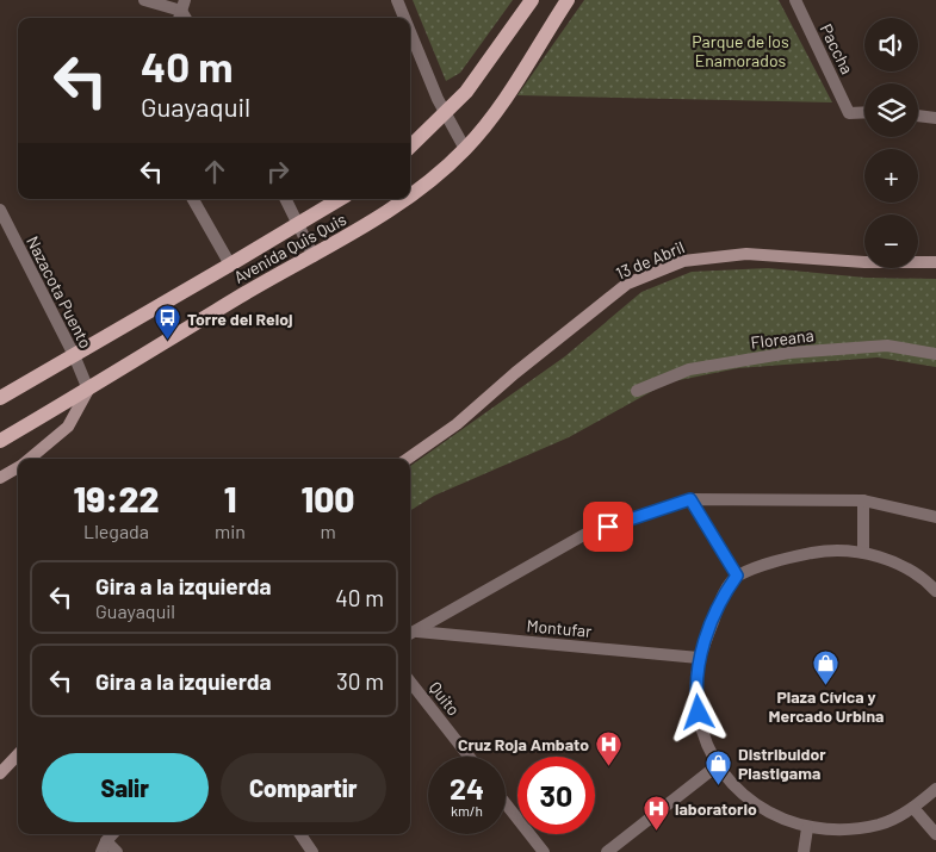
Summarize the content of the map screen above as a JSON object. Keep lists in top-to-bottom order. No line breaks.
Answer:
{"streets":{"main road":["Avenida Quis Quis"],"street":["Paccha","13 de Abril","Nazacota Puento","Floreana","Montufar","Quito"]},"crossings":[["Avenida Quis Quis","Nazacota Puento"]],"parks":["Parque de los Enamorados"],"places":{"bus stop":["Torre del Reloj"],"shop":["Plaza Cívica y Mercado Urbina","Distribuidor Plastigama"],"hospital":["Cruz Roja Ambato","laboratorio"]},"page":{"map_buttons":["+","−"],"turn":["40 m","Guayaquil"],"eta":["19:22","Llegada","1","min","100","m"],"list":[{"name":"Gira a la izquierda","note":"Guayaquil","value":"40 m"},{"name":"Gira a la izquierda","value":"30 m"}],"buttons":["Salir","Compartir"],"speed":"24 km/h","limit":"30"}}
